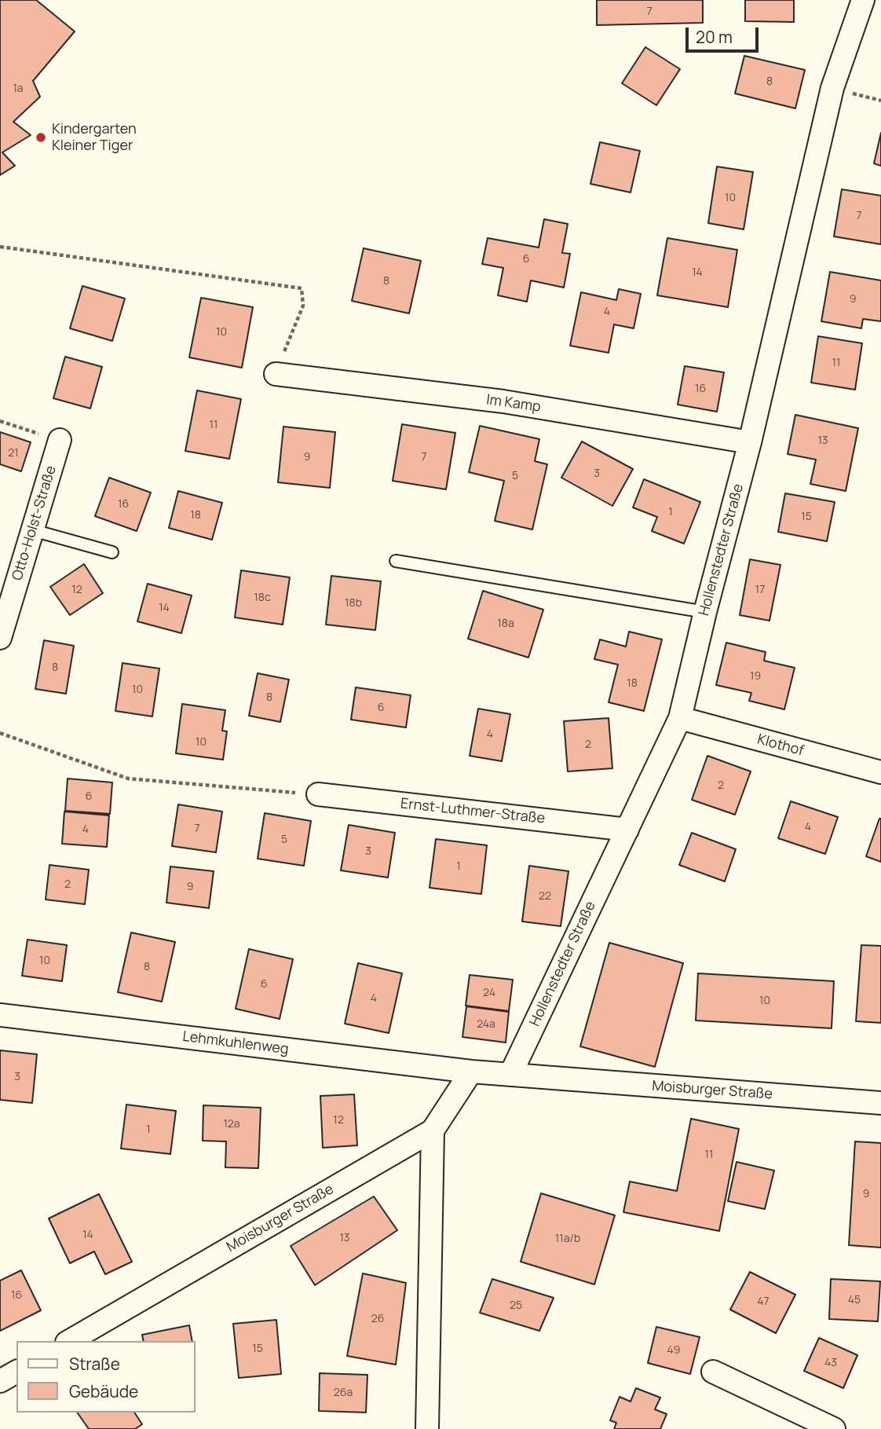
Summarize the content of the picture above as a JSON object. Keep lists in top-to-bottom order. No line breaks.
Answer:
{"streets":{"street":["Im Kamp","Otto-Holst-Straße","Hollenstedter Straße","Klothof","Ernst-Luthmer-Straße","Lehmkuhlenweg","Moisburger Straße"]},"crossings":[["Im Kamp","Hollenstedter Straße"],["Hollenstedter Straße","Klothof"],["Hollenstedter Straße","Ernst-Luthmer-Straße"],["Hollenstedter Straße","Lehmkuhlenweg"],["Hollenstedter Straße","Moisburger Straße"],["Lehmkuhlenweg","Moisburger Straße"]],"places":["Kindergarten Kleiner Tiger"],"house_numbers":["7","8","1a","10","7","6","14","8","9","4","10","11","16","11","13","21","9","7","3","5","16","1","18","15","12","17","18c","18b","14","18a","8","19","18","10","8","6","4","10","2","2","6","4","7","4","5","3","1","2","9","22","10","8","6","24","4","10","24a","3","12","12a","1","11","9","14","13","11a/b","16","45","47","25","26","15","49","43","26a"],"legend":["Straße","Gebäude"],"scale_bar":"20 m"}
